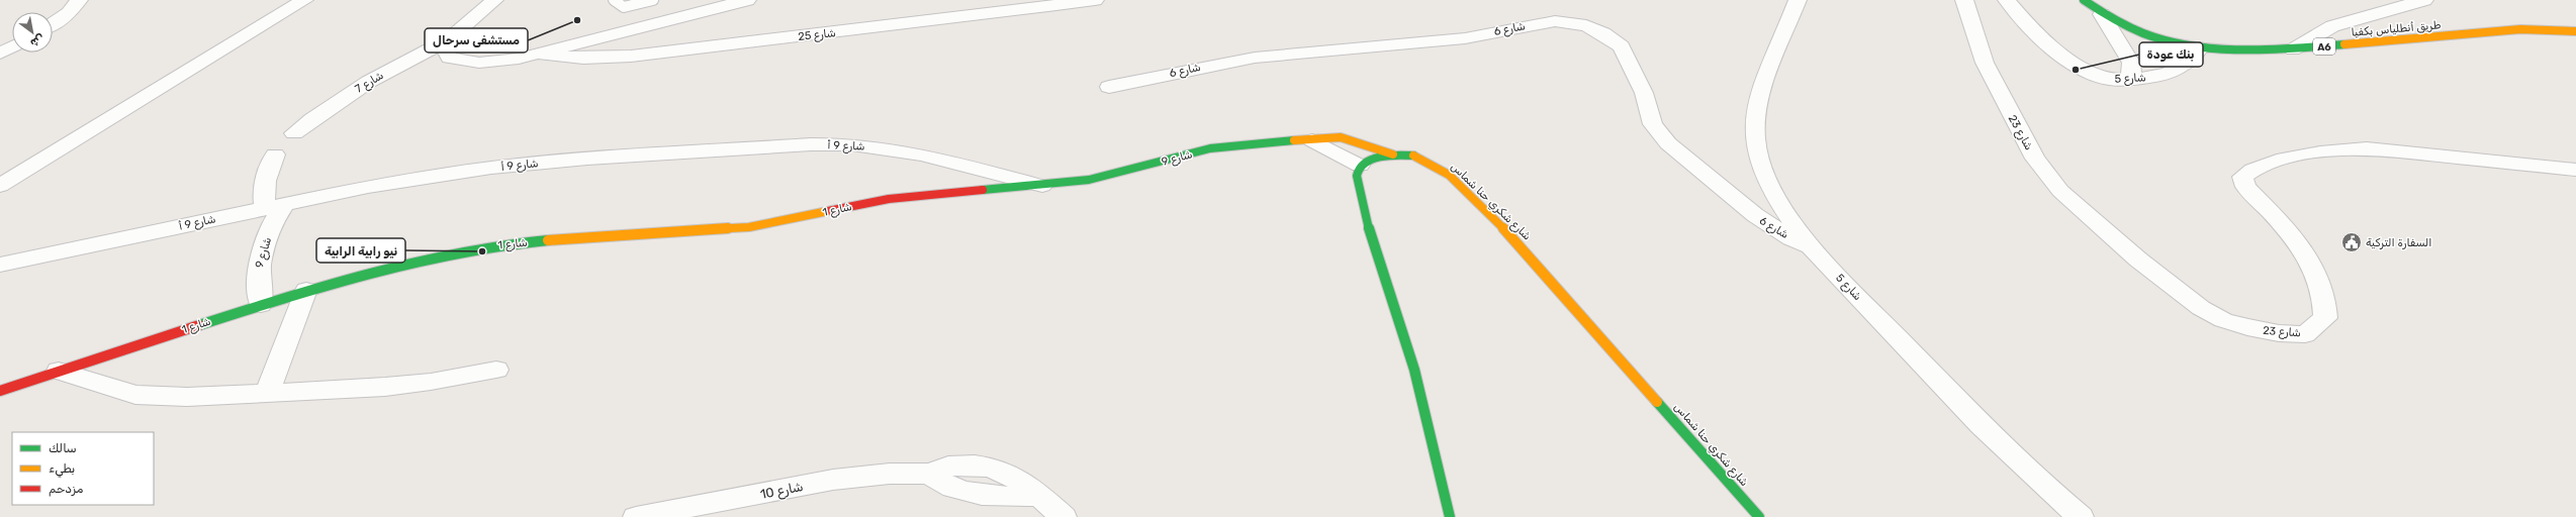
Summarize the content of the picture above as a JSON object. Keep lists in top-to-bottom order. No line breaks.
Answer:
{"streets":{"main road":["طريق أنطلياس بكفيا","A6","شارع 9","شارع شكري حنا شماس","شارع 1"],"street":["شارع 6","شارع 25","شارع 5","شارع 7","شارع 23","شارع 9 أ","شارع 10"]},"crossings":[["شارع 6","شارع 5"],["طريق أنطلياس بكفيا","شارع 5"],["شارع 9 أ","شارع 9"],["شارع 9 أ","شارع 1"],["شارع 9","شارع شكري حنا شماس"],["شارع 9","شارع 1"]],"places":{"other":["مستشفى سرحال","بنك عودة","نيو رابية الرابية"],"public building":["السفارة التركية"]},"legend":["سالك","بطيء","مزدحم"],"north":"bottom right"}
